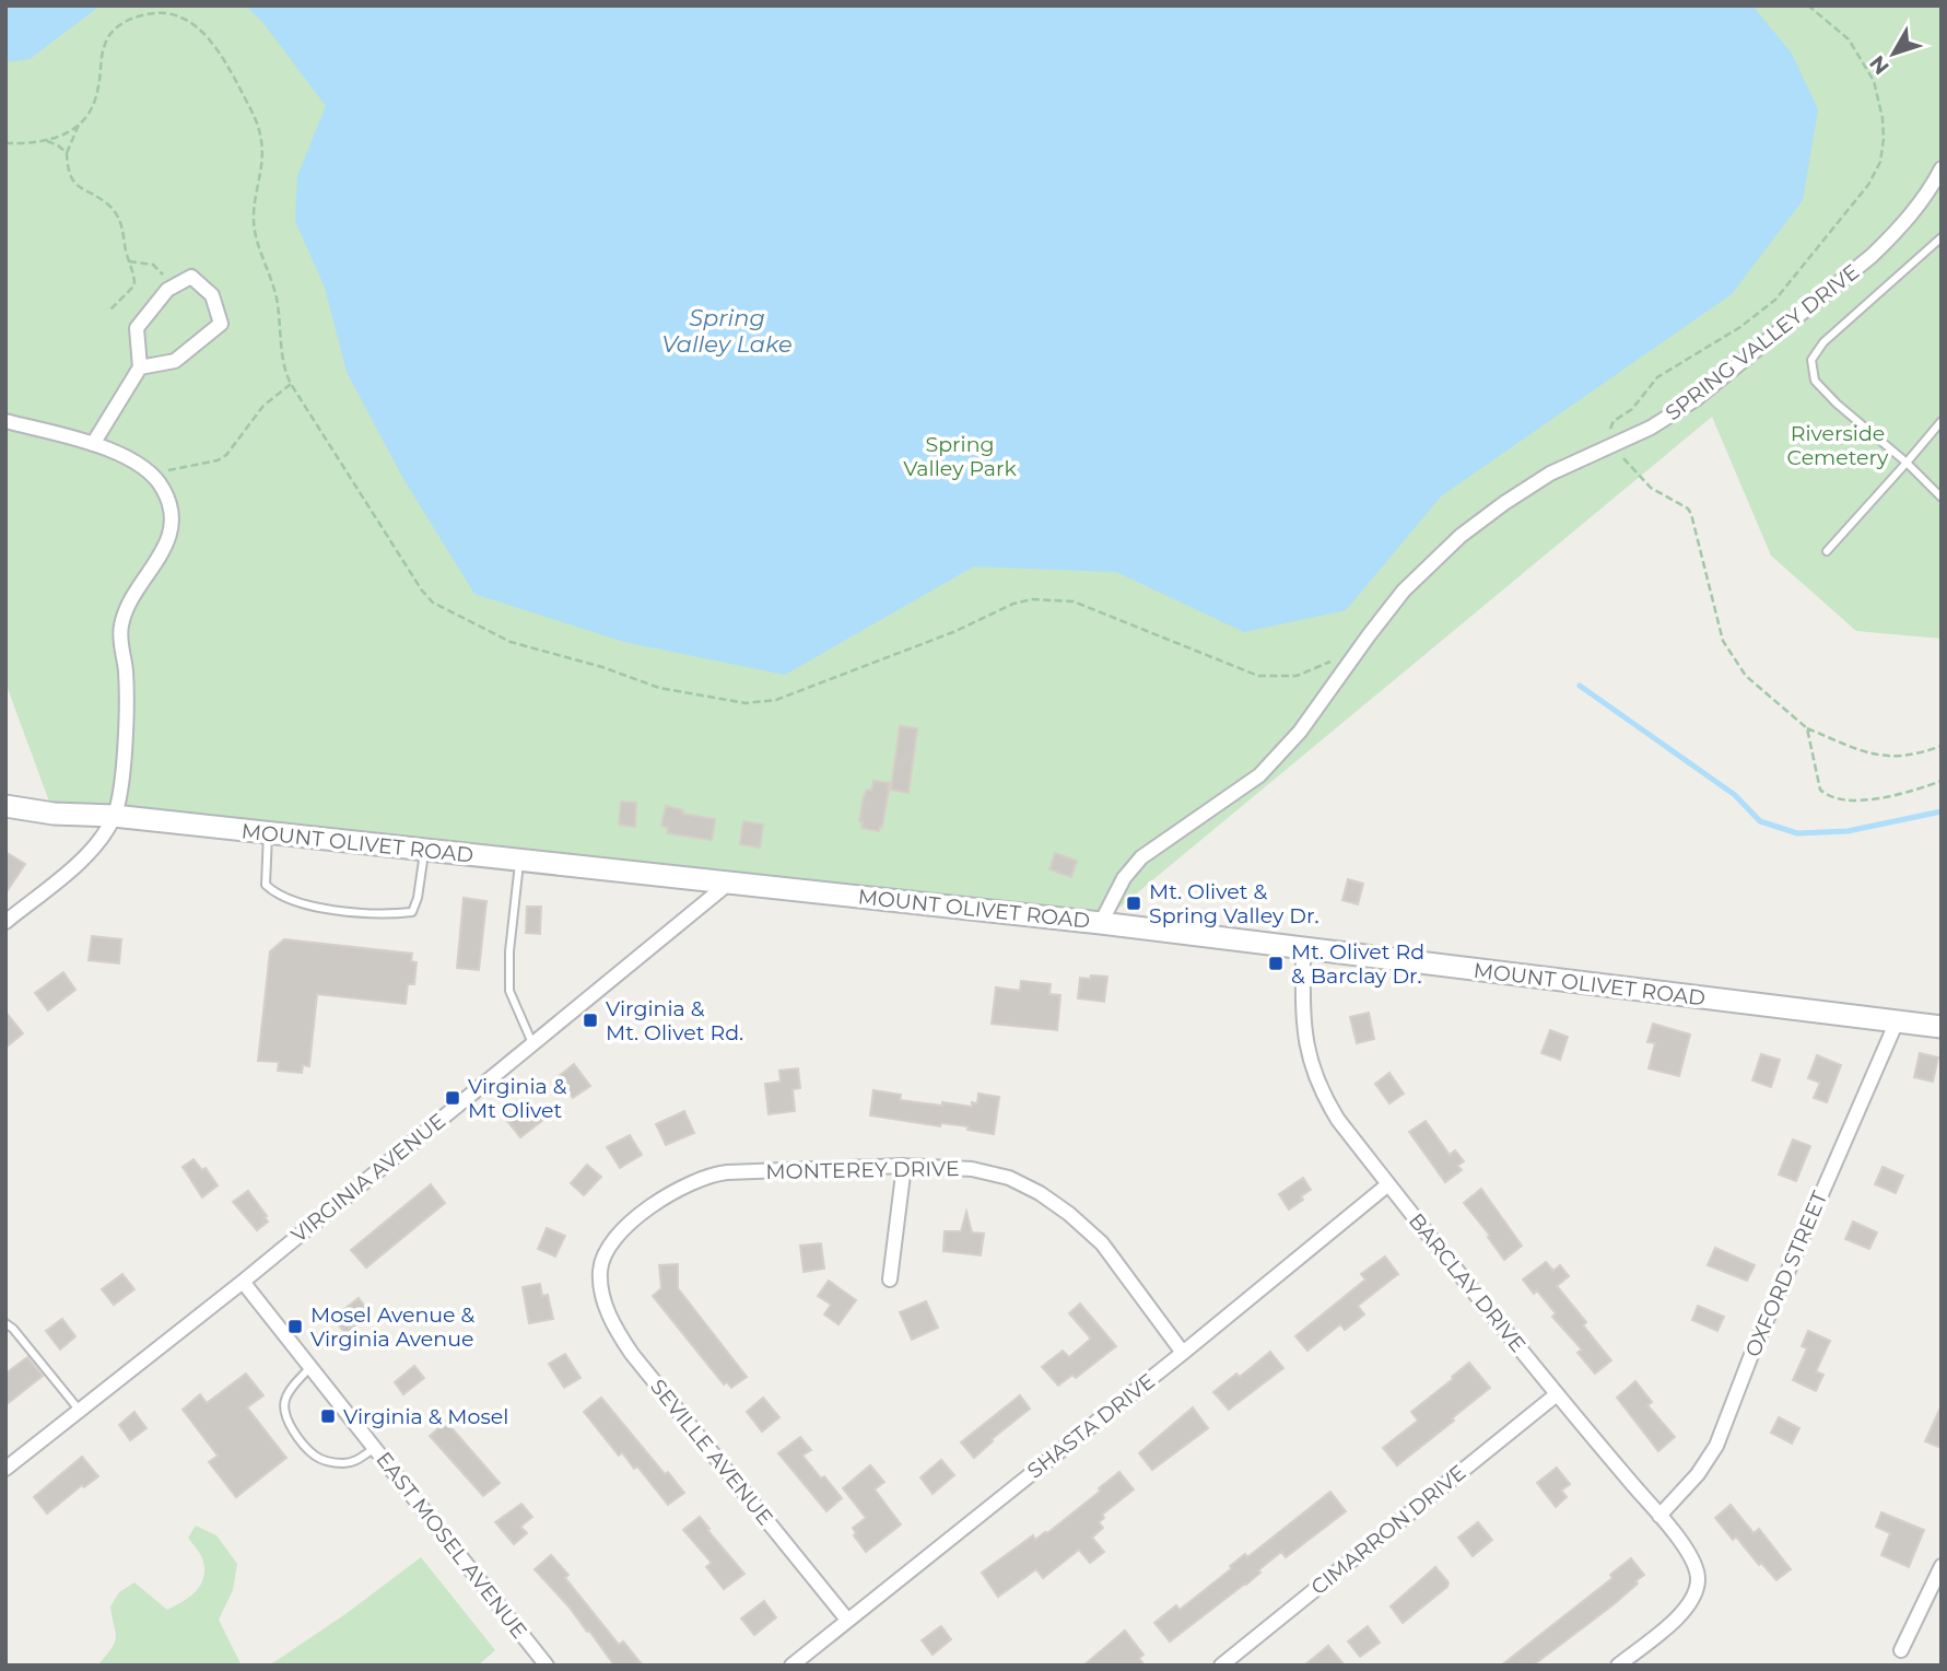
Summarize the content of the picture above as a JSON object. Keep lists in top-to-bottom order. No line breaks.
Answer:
{"streets":{"street":["SPRING VALLEY DRIVE","MOUNT OLIVET ROAD","MONTEREY DRIVE","VIRGINIA AVENUE","OXFORD STREET","BARCLAY DRIVE","SHASTA DRIVE","SEVILLE AVENUE","CIMARRON DRIVE","EAST MOSEL AVENUE"]},"crossings":[["SPRING VALLEY DRIVE","MOUNT OLIVET ROAD"],["MOUNT OLIVET ROAD","VIRGINIA AVENUE"],["MOUNT OLIVET ROAD","OXFORD STREET"],["MOUNT OLIVET ROAD","BARCLAY DRIVE"],["MONTEREY DRIVE","SHASTA DRIVE"],["MONTEREY DRIVE","SEVILLE AVENUE"],["VIRGINIA AVENUE","EAST MOSEL AVENUE"],["OXFORD STREET","BARCLAY DRIVE"],["BARCLAY DRIVE","SHASTA DRIVE"],["BARCLAY DRIVE","CIMARRON DRIVE"],["SHASTA DRIVE","SEVILLE AVENUE"]],"water":["Spring Valley Lake"],"parks":["Riverside Cemetery","Spring Valley Park"],"places":{"transit":["Mt. Olivet & Spring Valley Dr.","Mt. Olivet Rd & Barclay Dr.","Virginia & Mt. Olivet Rd.","Virginia & Mt Olivet","Mosel Avenue & Virginia Avenue","Virginia & Mosel"]},"north":"bottom left"}
